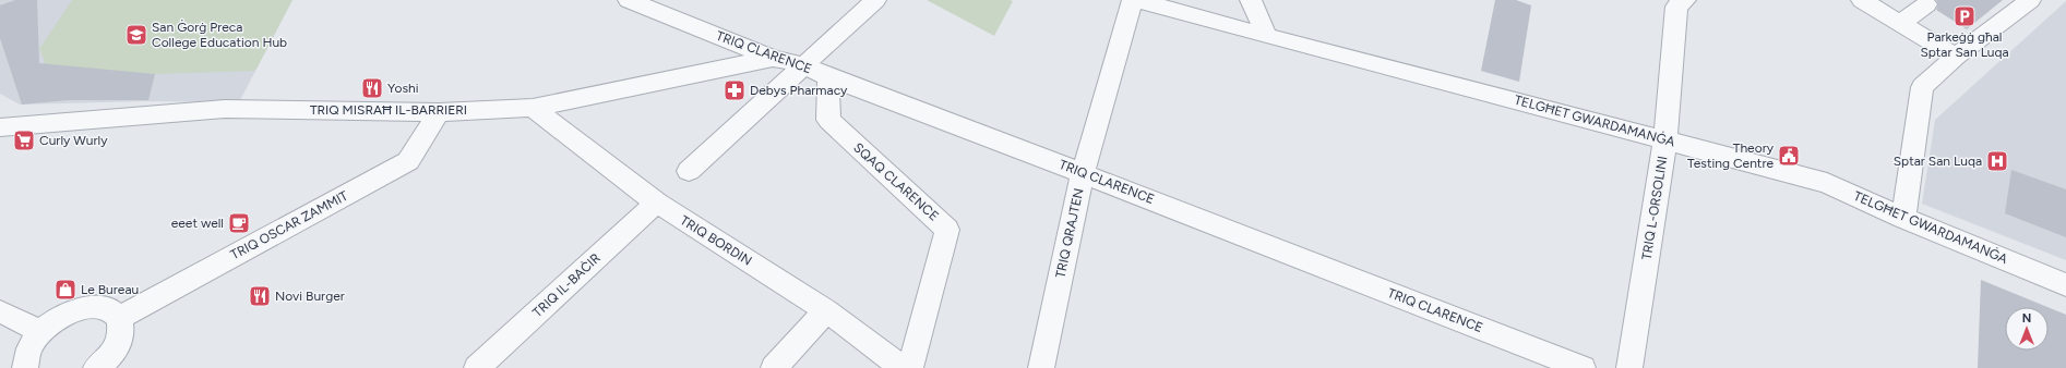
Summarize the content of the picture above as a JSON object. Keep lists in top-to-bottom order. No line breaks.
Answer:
{"streets":{"street":["TRIQ CLARENCE","TRIQ MISRAĦ IL-BARRIERI","TELGĦET GWARDAMANĠA","SQAQ CLARENCE","TRIQ L-ORSOLINI","TRIQ OSCAR ZAMMIT","TRIQ QRAJTEN","TRIQ BORDIN","TRIQ IL-BAĊIR"]},"crossings":[["TRIQ CLARENCE","TRIQ MISRAĦ IL-BARRIERI"],["TRIQ CLARENCE","SQAQ CLARENCE"],["TRIQ CLARENCE","TRIQ QRAJTEN"],["TRIQ MISRAĦ IL-BARRIERI","TRIQ OSCAR ZAMMIT"],["TRIQ MISRAĦ IL-BARRIERI","TRIQ BORDIN"],["TELGĦET GWARDAMANĠA","TRIQ L-ORSOLINI"],["TRIQ BORDIN","TRIQ IL-BAĊIR"]],"places":{"parking":["Parkeġġ għal Sptar San Luqa"],"school or university":["San Ġorġ Preca College Education Hub"],"restaurant":["Yoshi","Novi Burger"],"pharmacy":["Debys Pharmacy"],"supermarket":["Curly Wurly"],"public building":["Theory Testing Centre"],"hospital":["Sptar San Luqa"],"cafe":["eeet well"],"shop":["Le Bureau"]},"north":"top"}
